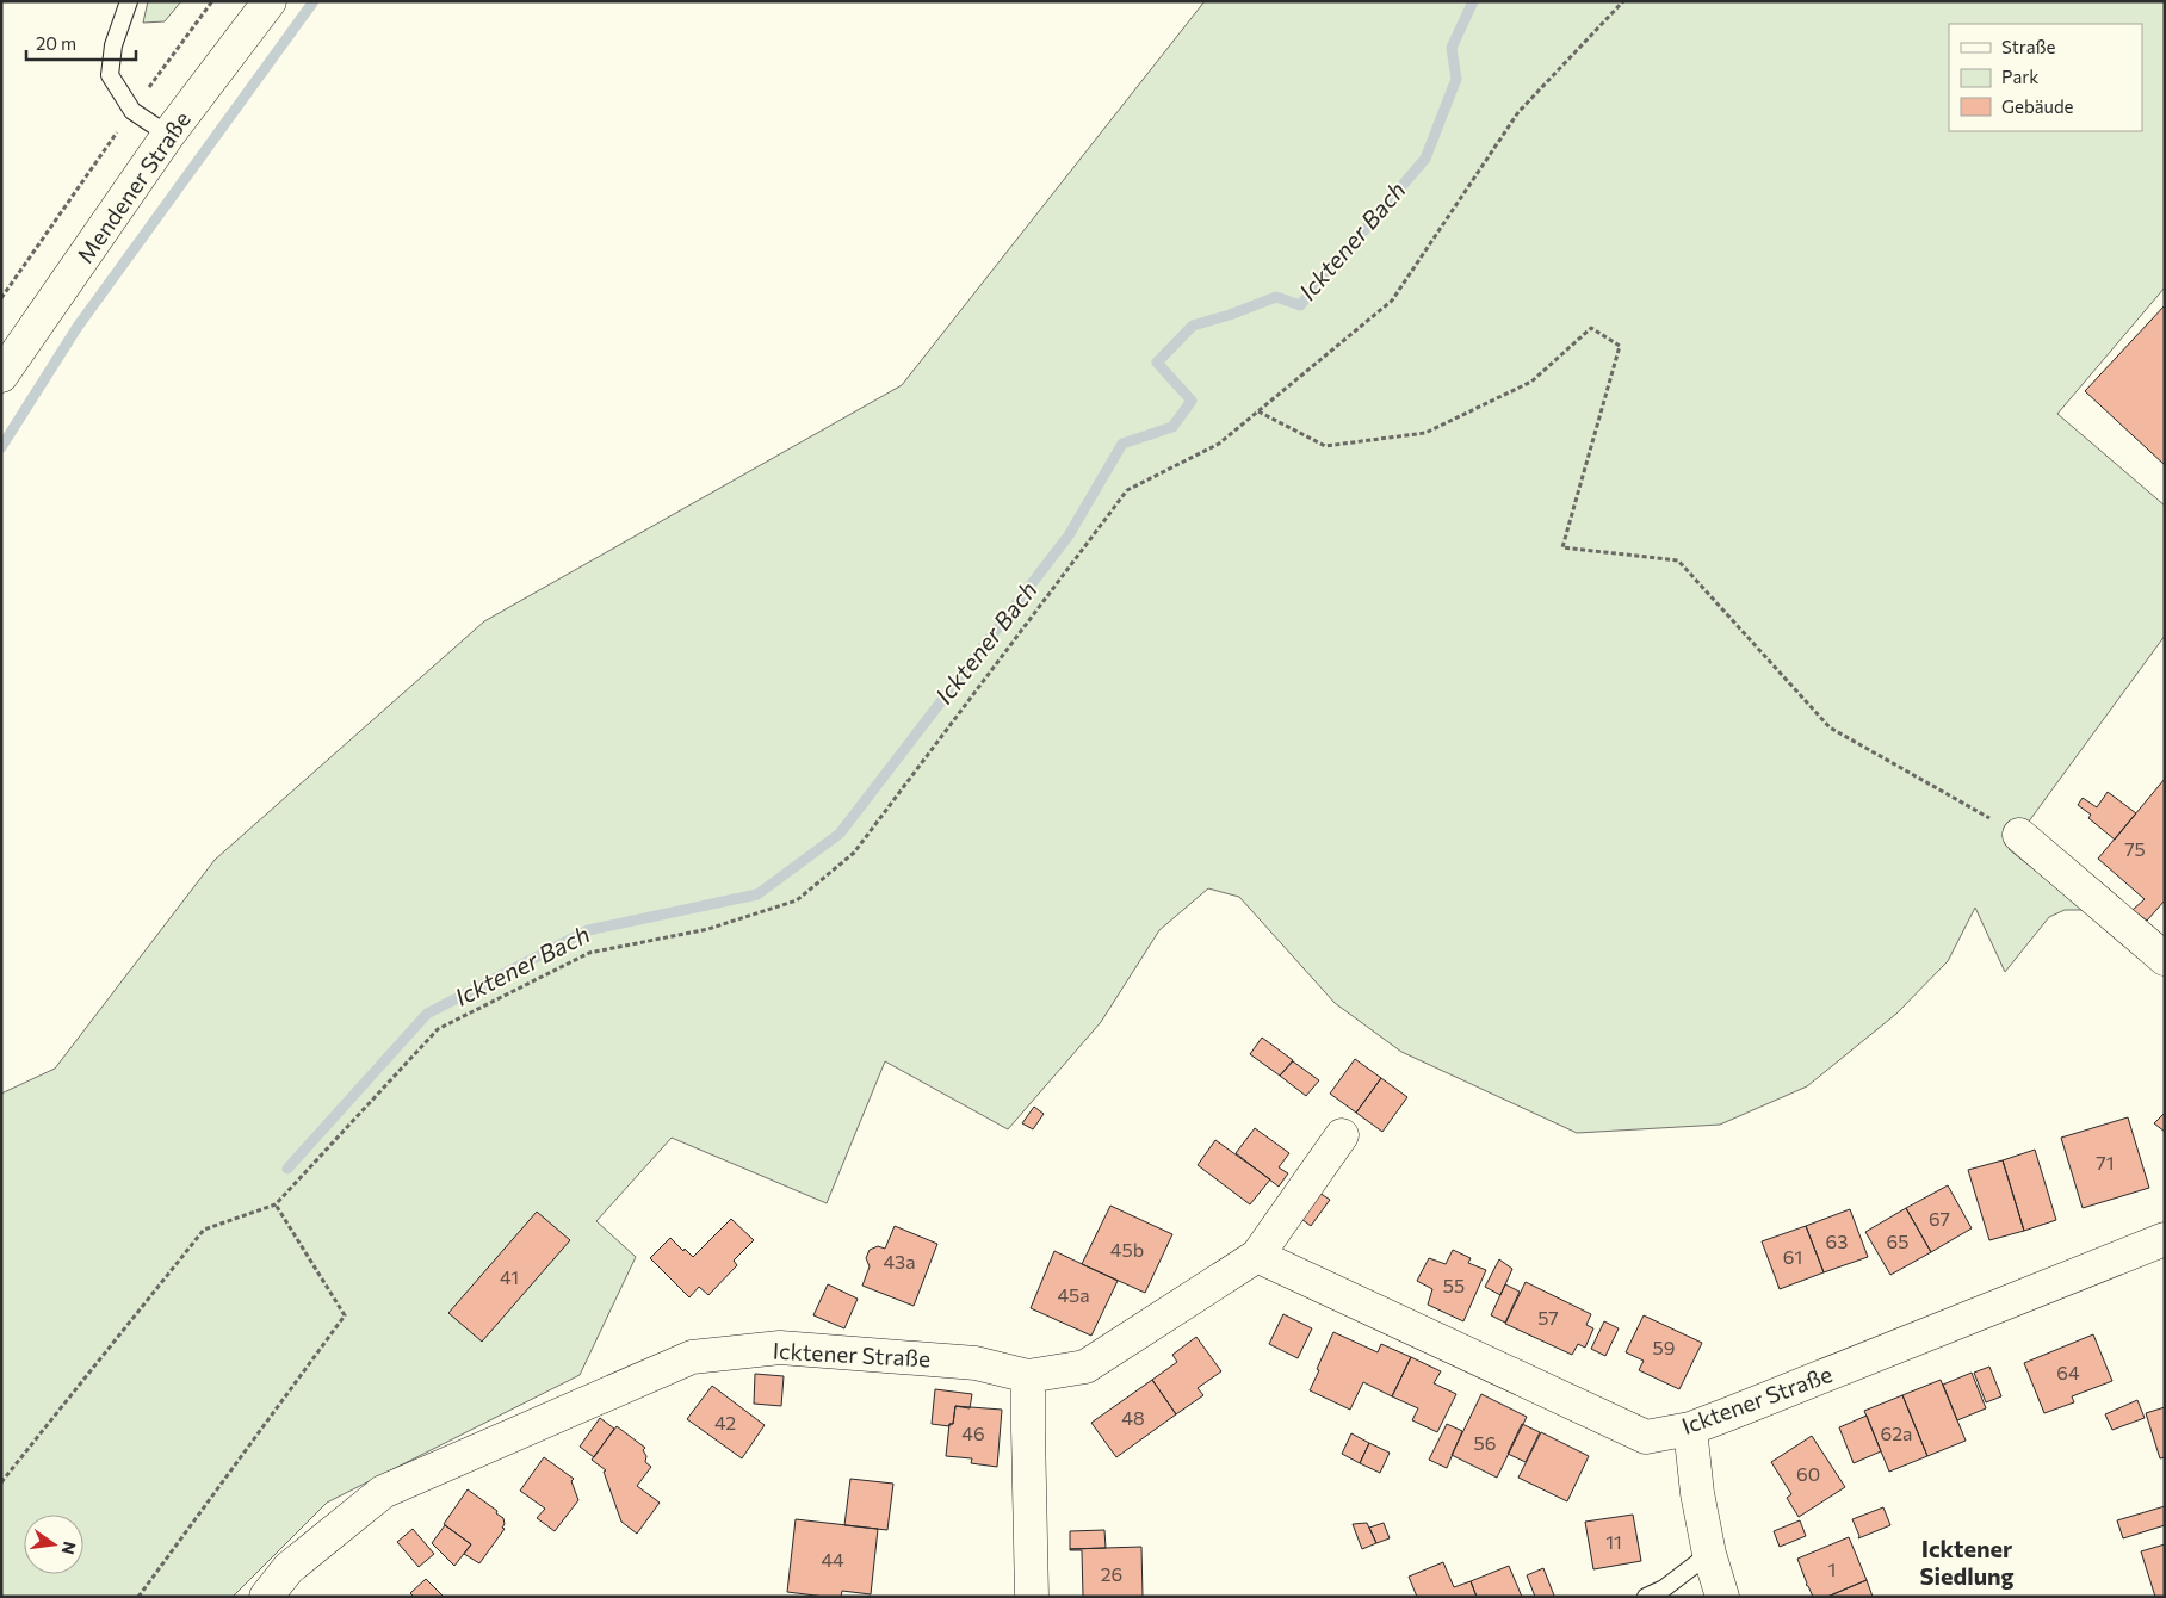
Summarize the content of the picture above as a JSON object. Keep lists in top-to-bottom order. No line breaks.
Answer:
{"streets":{"street":["Mendener Straße","Icktener Straße"]},"districts":["Icktener Siedlung"],"water":["Icktener Bach"],"house_numbers":["75","71","67","63","65","45b","61","43a","41","55","45a","57","59","64","48","42","46","62a","56","60","11","44","1","26"],"legend":["Straße","Park","Gebäude"],"scale_bar":"20 m","north":"right"}
